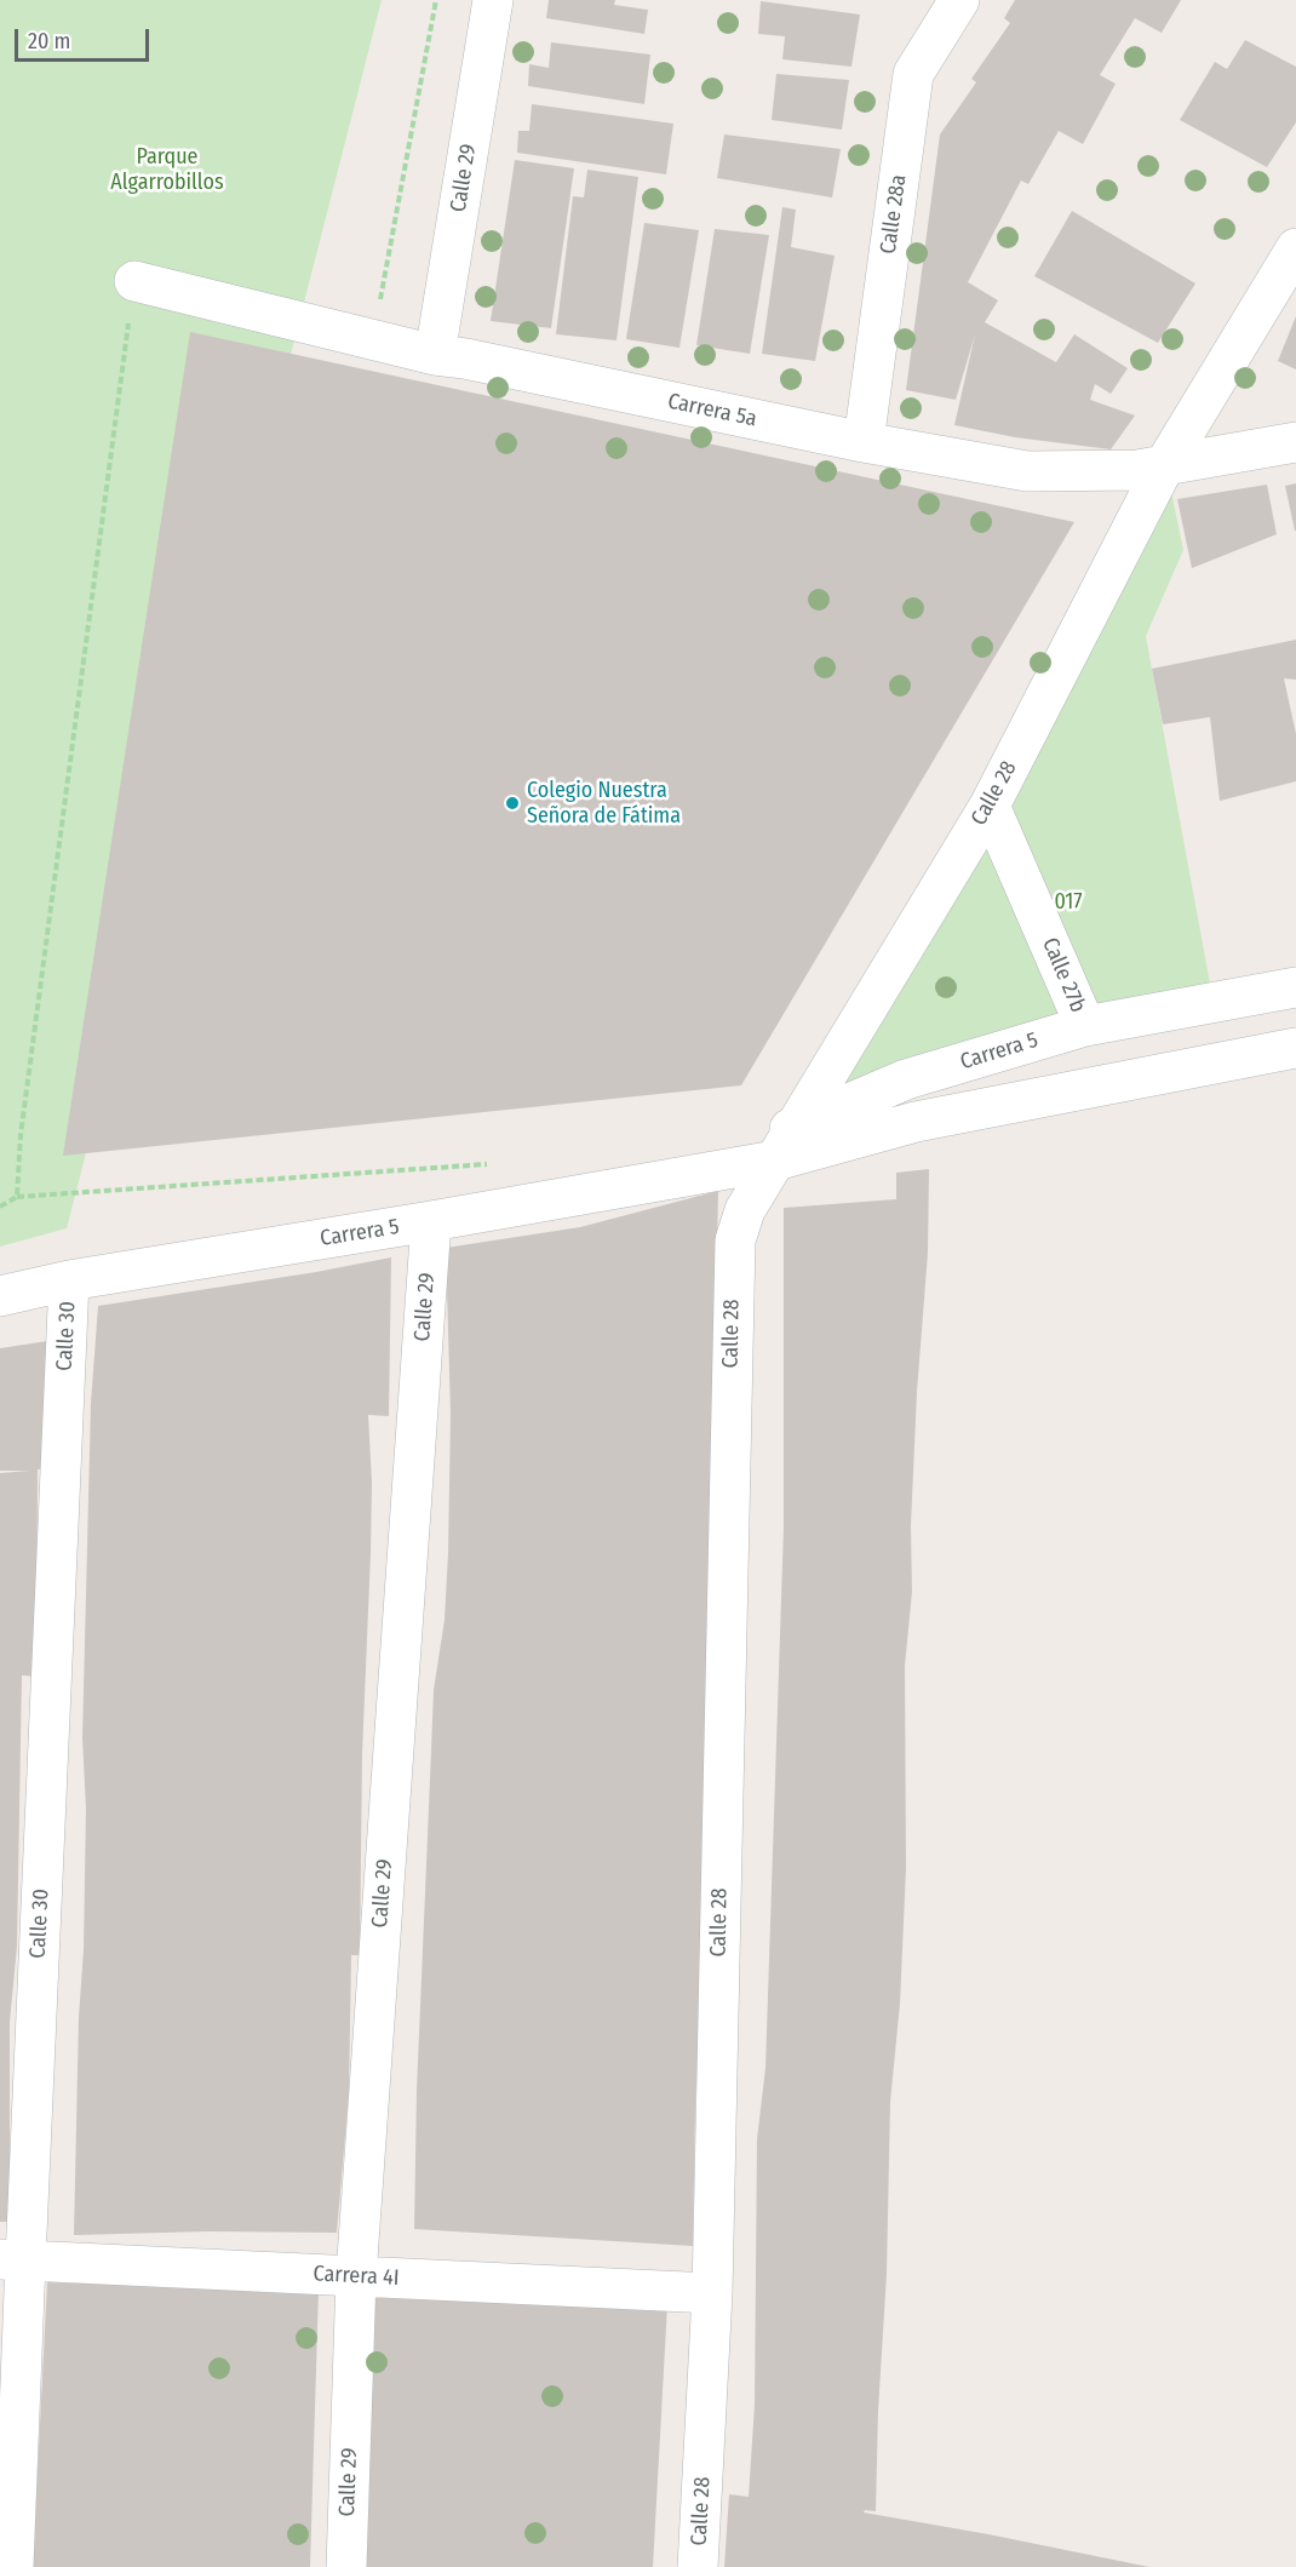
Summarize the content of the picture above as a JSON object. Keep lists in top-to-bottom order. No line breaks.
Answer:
{"streets":{"street":["Calle 29","Calle 28a","Carrera 5a","Calle 28","Calle 27b","Carrera 5","Calle 30","Carrera 4I"]},"crossings":[["Calle 29","Carrera 5a"],["Calle 29","Carrera 5"],["Calle 29","Carrera 4I"],["Calle 28a","Carrera 5a"],["Carrera 5a","Calle 28"],["Calle 28","Calle 27b"],["Calle 28","Carrera 5"],["Calle 28","Carrera 4I"],["Calle 27b","Carrera 5"],["Carrera 5","Calle 30"],["Calle 30","Carrera 4I"]],"parks":["Parque Algarrobillos","017"],"places":["Colegio Nuestra Señora de Fátima"],"scale_bar":"20 m"}
